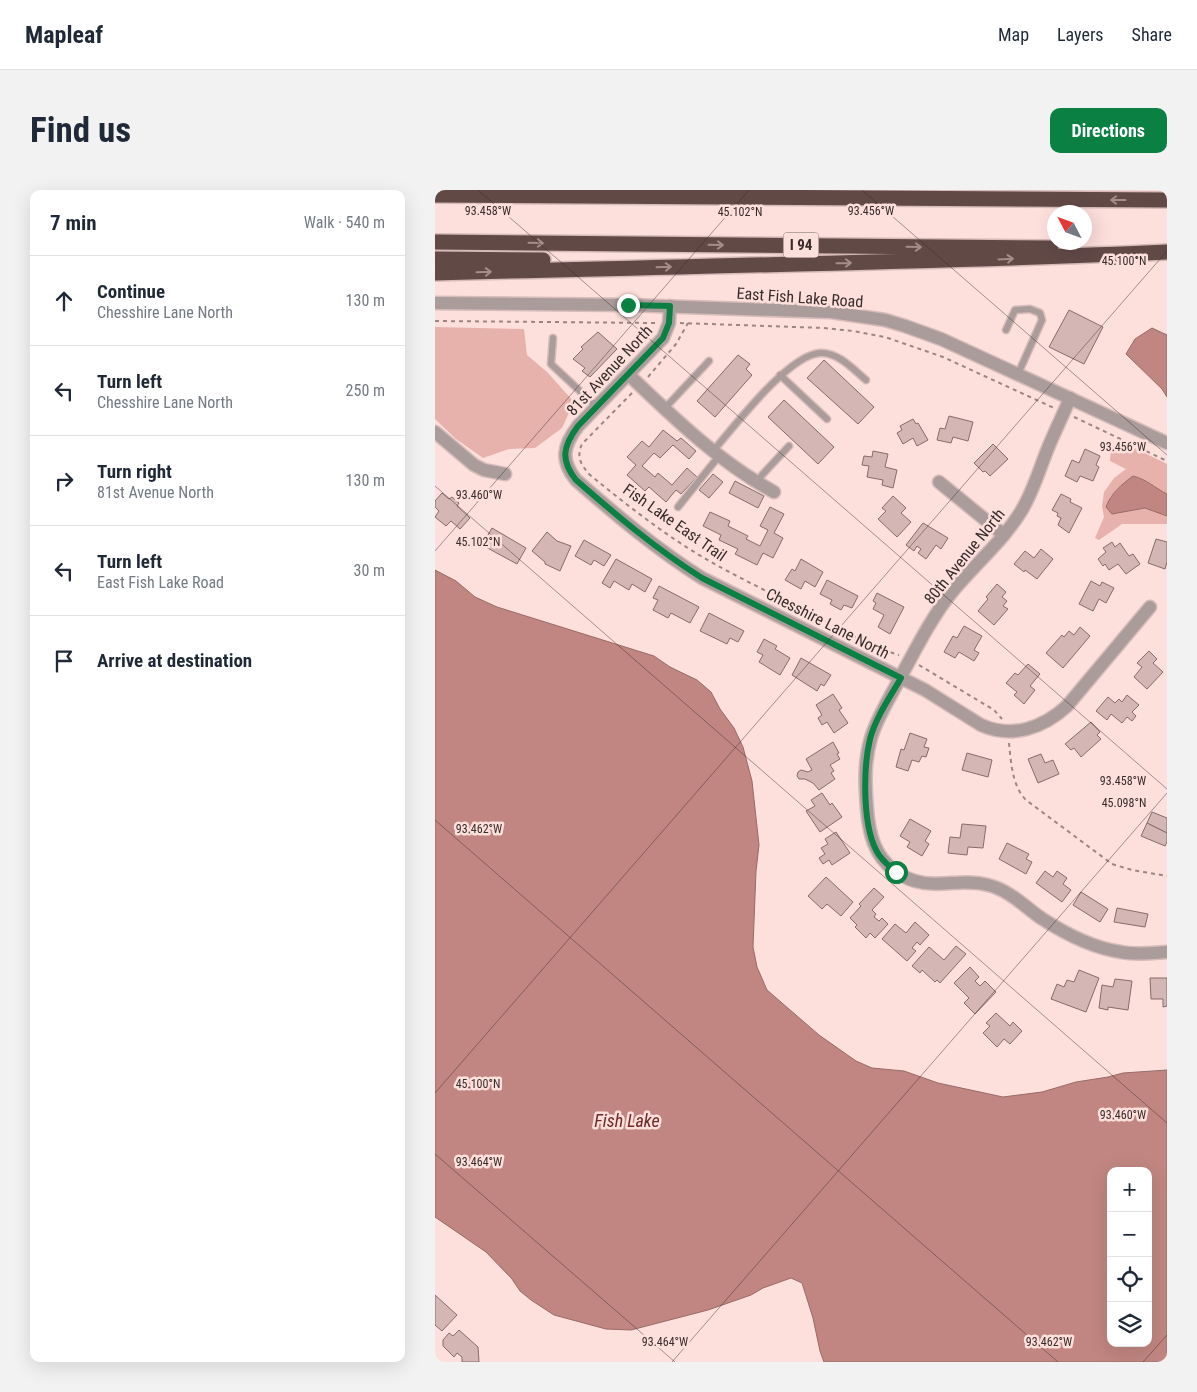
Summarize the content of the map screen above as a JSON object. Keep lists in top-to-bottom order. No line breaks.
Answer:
{"streets":{"highway":["I 94"],"street":["East Fish Lake Road","81st Avenue North","80th Avenue North","Chesshire Lane North"],"path":["Fish Lake East Trail"]},"crossings":[["East Fish Lake Road","81st Avenue North"],["East Fish Lake Road","80th Avenue North"],["81st Avenue North","Chesshire Lane North"],["80th Avenue North","Chesshire Lane North"]],"water":["Fish Lake"],"north":"top left","page":{"header":"Mapleaf","nav":["Map","Layers","Share"],"buttons":"Directions","title":"Find us","heading":["7 min","Walk · 540 m"],"list":[["Continue","Chesshire Lane North","130 m"],["Turn left","Chesshire Lane North","250 m"],["Turn right","81st Avenue North","130 m"],["Turn left","East Fish Lake Road","30 m"],"Arrive at destination"],"map_buttons":["+","−"]},"coordinates":["93.458°W","93.456°W","45.102°N","45.100°N","93.460°W","45.098°N","93.462°W","93.464°W"]}
